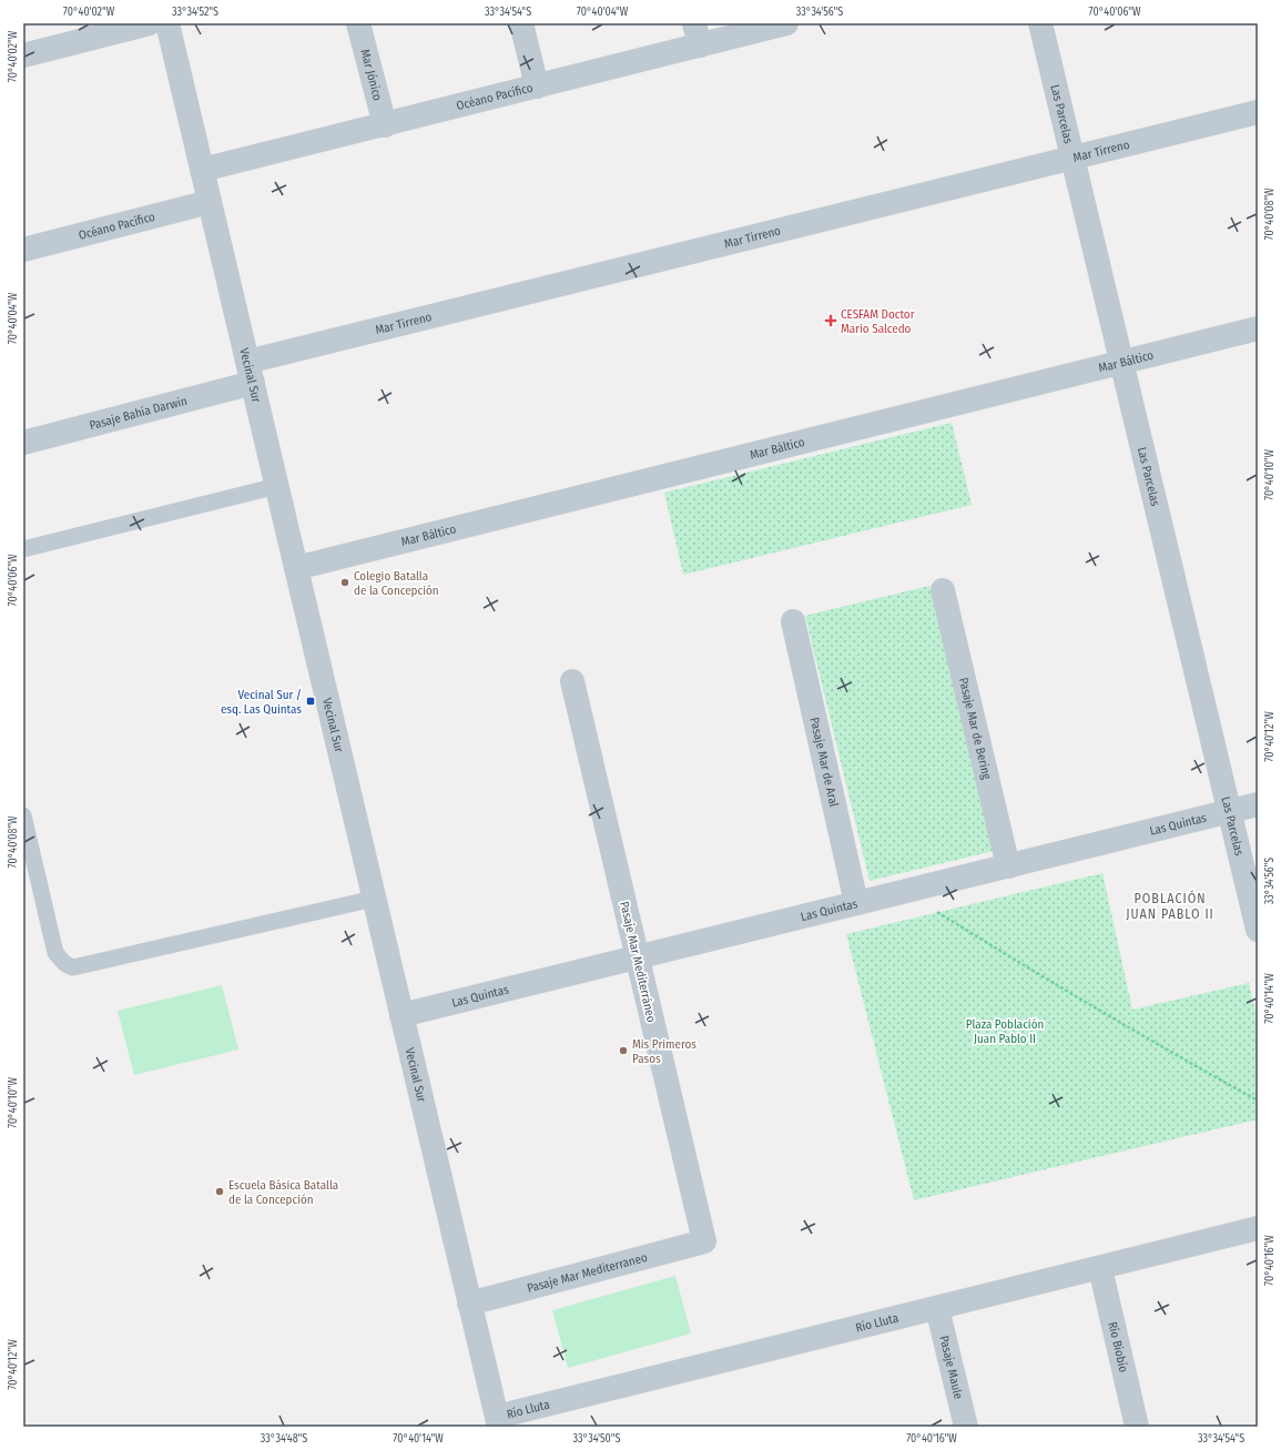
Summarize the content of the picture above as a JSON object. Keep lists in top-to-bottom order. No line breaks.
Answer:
{"streets":{"street":["Mar Jónico","Océano Pacífico","Las Parcelas","Mar Tirreno","Mar Báltico","Vecinal Sur","Pasaje Bahía Darwin","Pasaje Mar de Bering","Pasaje Mar de Aral","Las Quintas","Pasaje Mar Mediterráneo","Pasaje Mar Mediterraneo","Río Lluta","Río Biobío","Pasaje Maule"]},"crossings":[["Mar Jónico","Océano Pacífico"],["Océano Pacífico","Vecinal Sur"],["Las Parcelas","Mar Tirreno"],["Las Parcelas","Mar Báltico"],["Las Parcelas","Las Quintas"],["Mar Tirreno","Vecinal Sur"],["Mar Tirreno","Pasaje Bahía Darwin"],["Mar Báltico","Vecinal Sur"],["Vecinal Sur","Pasaje Bahía Darwin"],["Vecinal Sur","Las Quintas"],["Vecinal Sur","Pasaje Mar Mediterraneo"],["Vecinal Sur","Río Lluta"],["Pasaje Mar de Bering","Las Quintas"],["Pasaje Mar de Aral","Las Quintas"],["Las Quintas","Pasaje Mar Mediterráneo"],["Pasaje Mar Mediterráneo","Pasaje Mar Mediterraneo"],["Río Lluta","Río Biobío"],["Río Lluta","Pasaje Maule"]],"districts":["POBLACIÓN JUAN PABLO II"],"parks":["Plaza Población Juan Pablo II"],"places":{"health":["CESFAM Doctor Mario Salcedo"],"other":["Colegio Batalla de la Concepción","Mis Primeros Pasos","Escuela Básica Batalla de la Concepción"],"transit":["Vecinal Sur / esq. Las Quintas"]},"coordinates":["70°40'02\"W","33°34'52\"S","33°34'54\"S","70°40'04\"W","33°34'56\"S","70°40'06\"W","70°40'08\"W","70°40'10\"W","70°40'12\"W","70°40'14\"W","70°40'16\"W","33°34'48\"S","33°34'50\"S"]}
